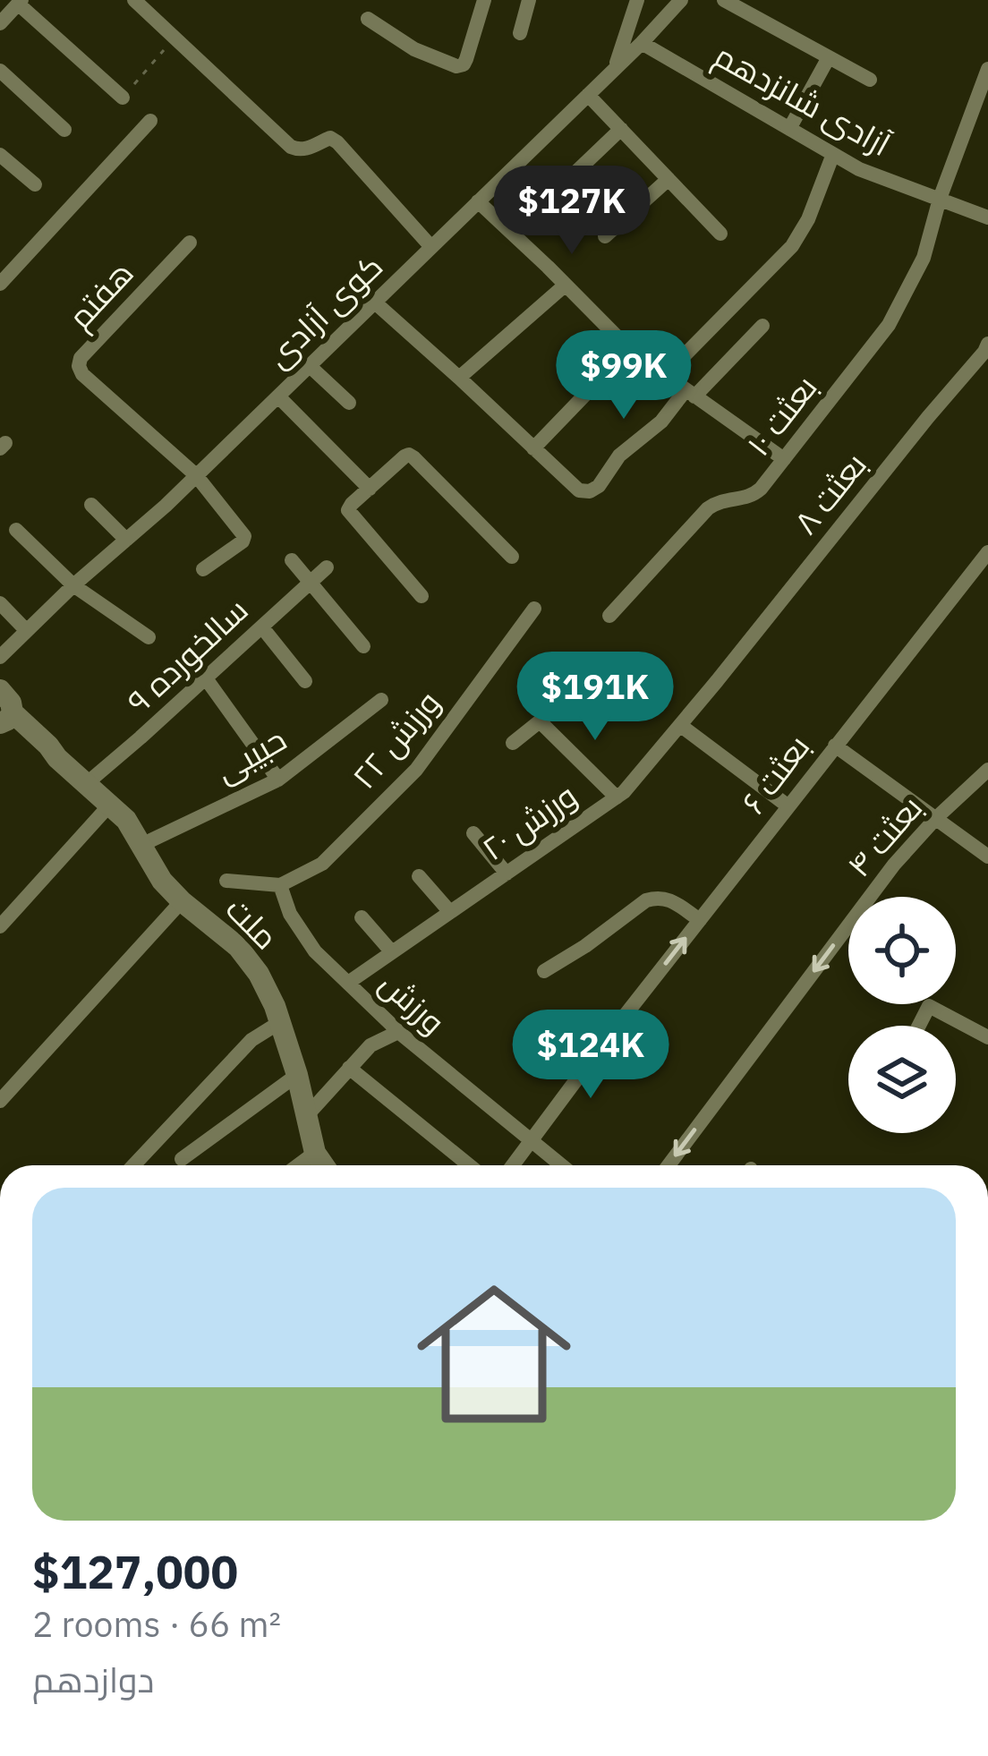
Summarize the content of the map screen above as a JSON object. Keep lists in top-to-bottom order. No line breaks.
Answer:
{"streets":{"main road":["ملت"],"street":["آزادی شانزدهم","هفتم","کوی آزادی","بعثت ۱۰","بعثت ٨","سالخورده ۹","ورزش ۲۲","حبیبی","بعثت ۶","ورزش ۲۰","بعثت ۴","ورزش"]},"crossings":[["آزادی شانزدهم","کوی آزادی"],["آزادی شانزدهم","بعثت ۱۰"],["هفتم","کوی آزادی"],["بعثت ٨","ورزش ۲۰"],["سالخورده ۹","ملت"],["ورزش ۲۲","ورزش"],["حبیبی","ملت"],["بعثت ۶","ورزش"],["ورزش ۲۰","ورزش"]],"one_way":["بعثت ۶","بعثت ۴"],"page":{"price":["$127K","$99K","$191K","$124K"],"list":[{"name":"$127,000","note":"2 rooms · 66 m² · دوازدهم"}]}}
